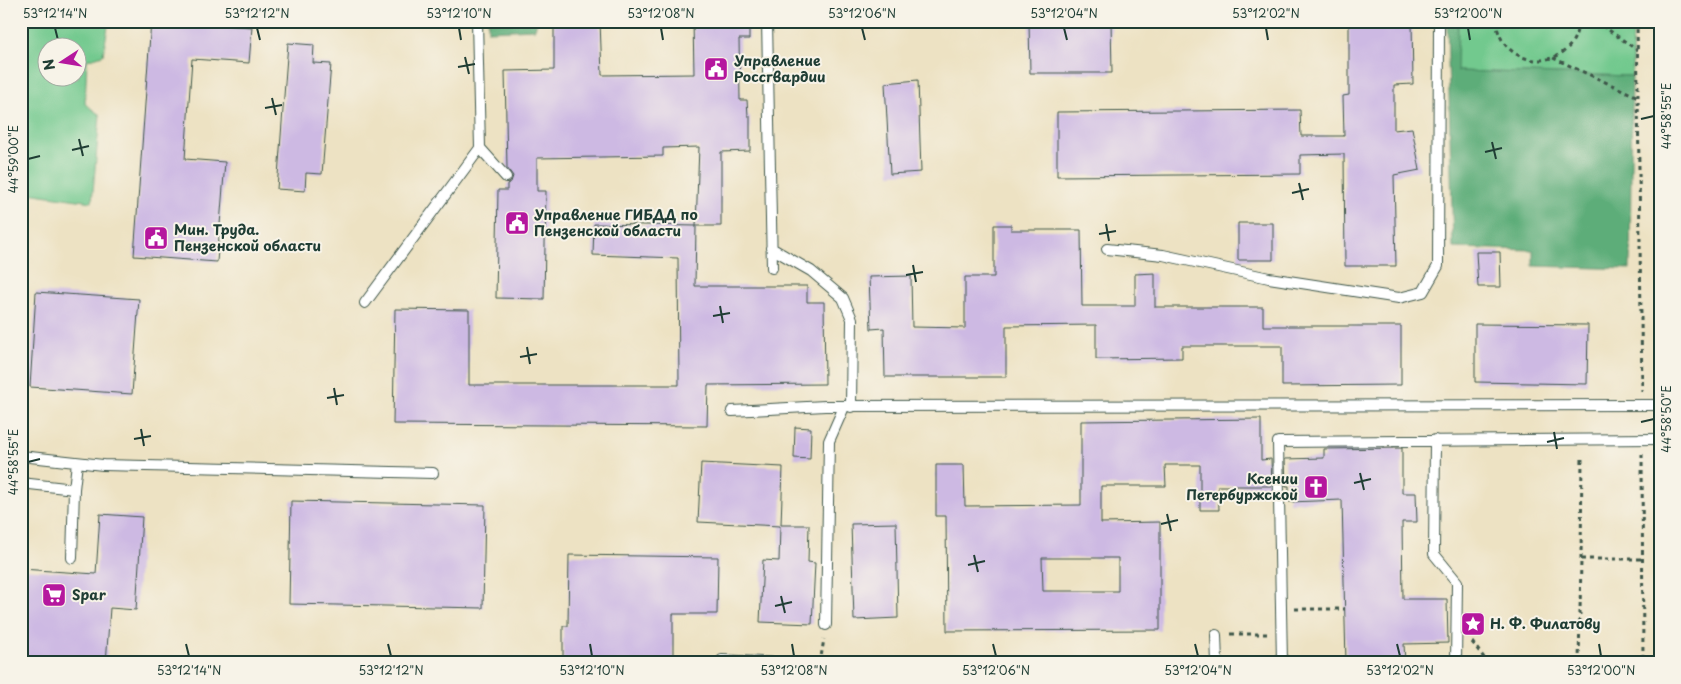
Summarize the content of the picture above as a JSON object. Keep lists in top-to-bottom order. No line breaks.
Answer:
{"places":{"public building":["Управление Россгвардии","Управление ГИБДД по Пензенской области","Мин. Труда. Пензенской области"],"church":["Ксении Петербуржской"],"supermarket":["Spar"],"place":["Н. Ф. Филатову"]},"north":"left","coordinates":["53°12'14\"N","53°12'12\"N","53°12'10\"N","53°12'08\"N","53°12'06\"N","53°12'04\"N","53°12'02\"N","53°12'00\"N","44°58'55\"E","44°59'00\"E","44°58'50\"E"]}
